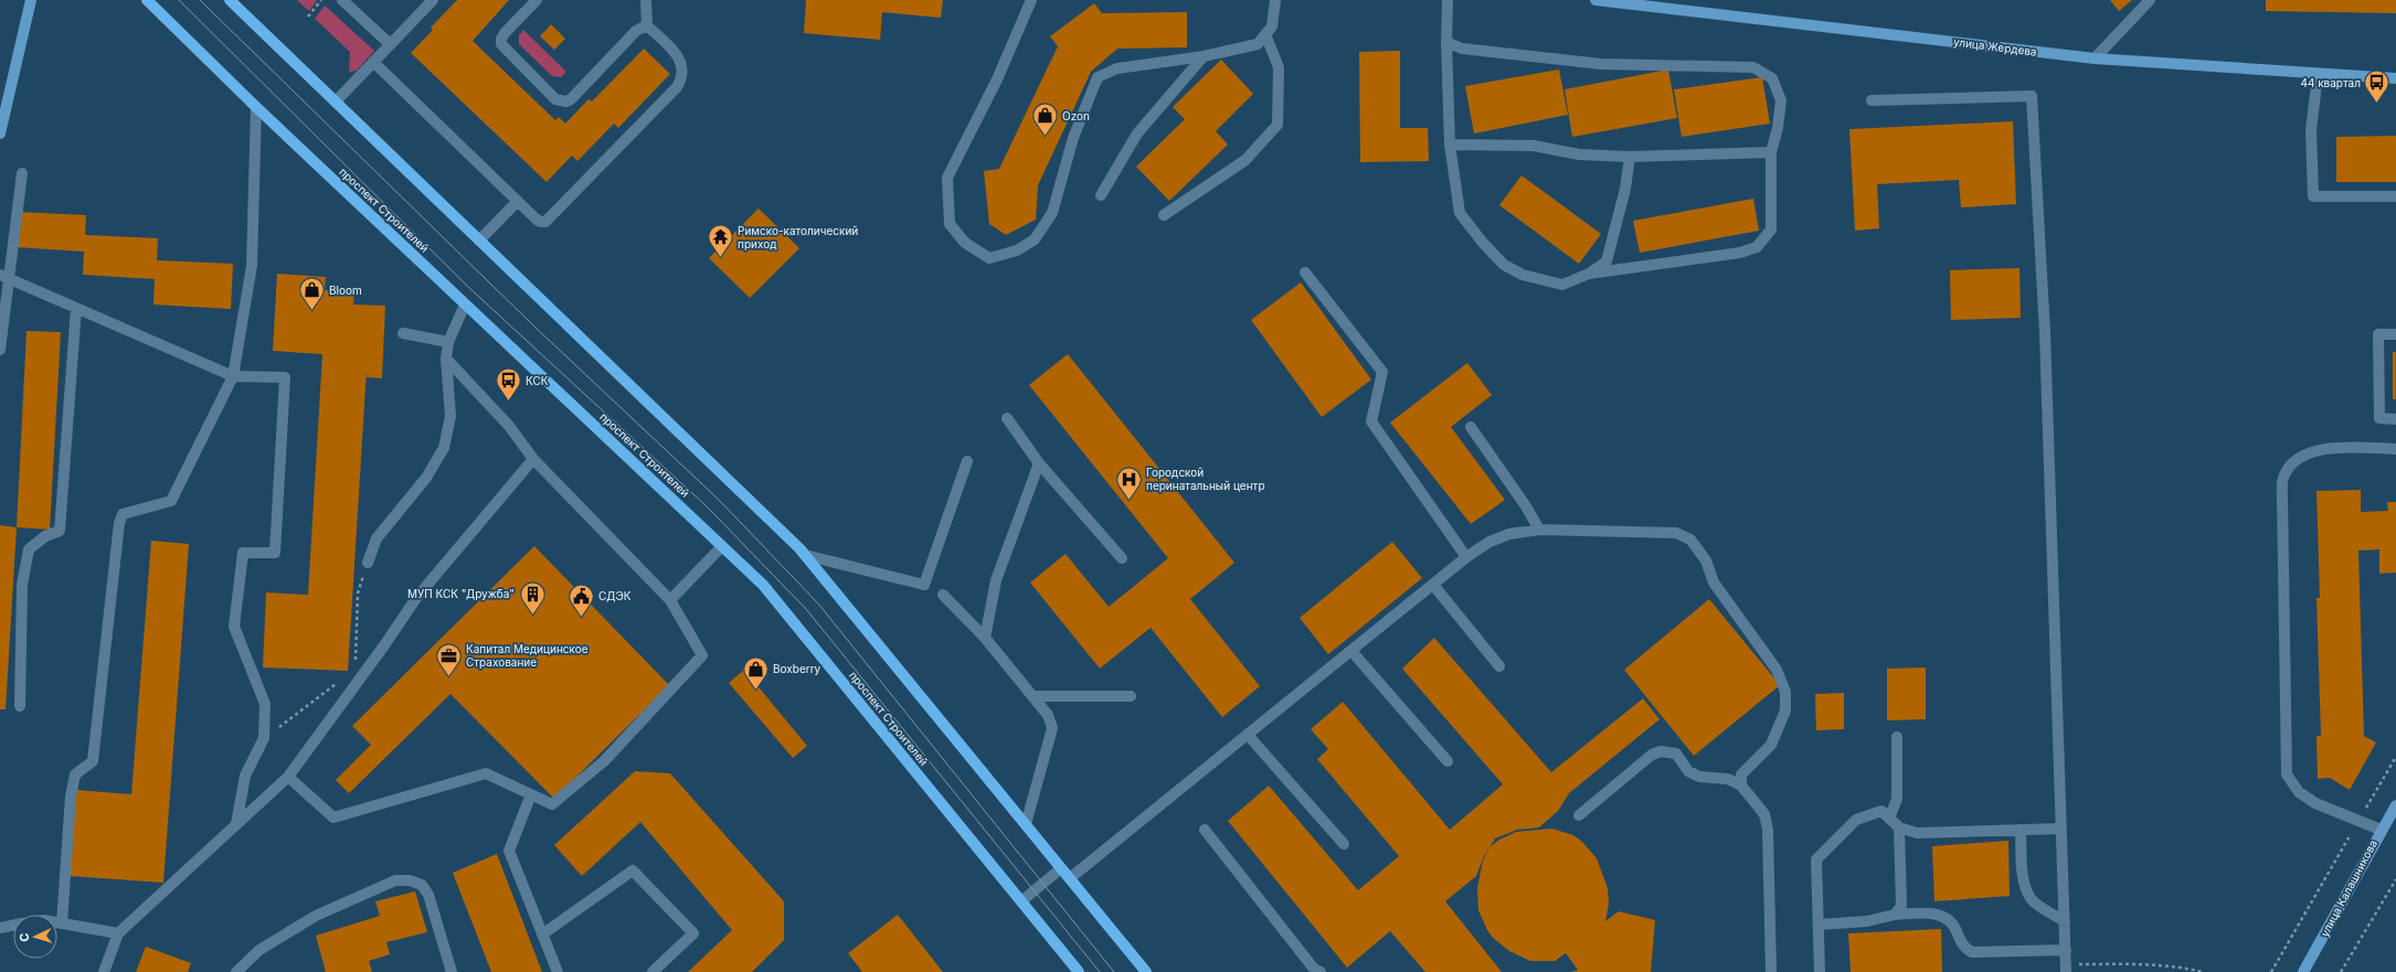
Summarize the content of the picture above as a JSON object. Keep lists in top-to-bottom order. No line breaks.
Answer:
{"streets":{"main road":["улица Жердева","проспект Строителей","улица Калашникова"]},"places":{"bus stop":["44 квартал","КСК"],"shop":["Ozon","Bloom","Boxberry"],"temple":["Римско-католический приход"],"hospital":["Городской перинатальный центр"],"building":["МУП КСК \"Дружба\""],"public building":["СДЭК"],"office":["Капитал Медицинское Страхование"]},"north":"left"}
